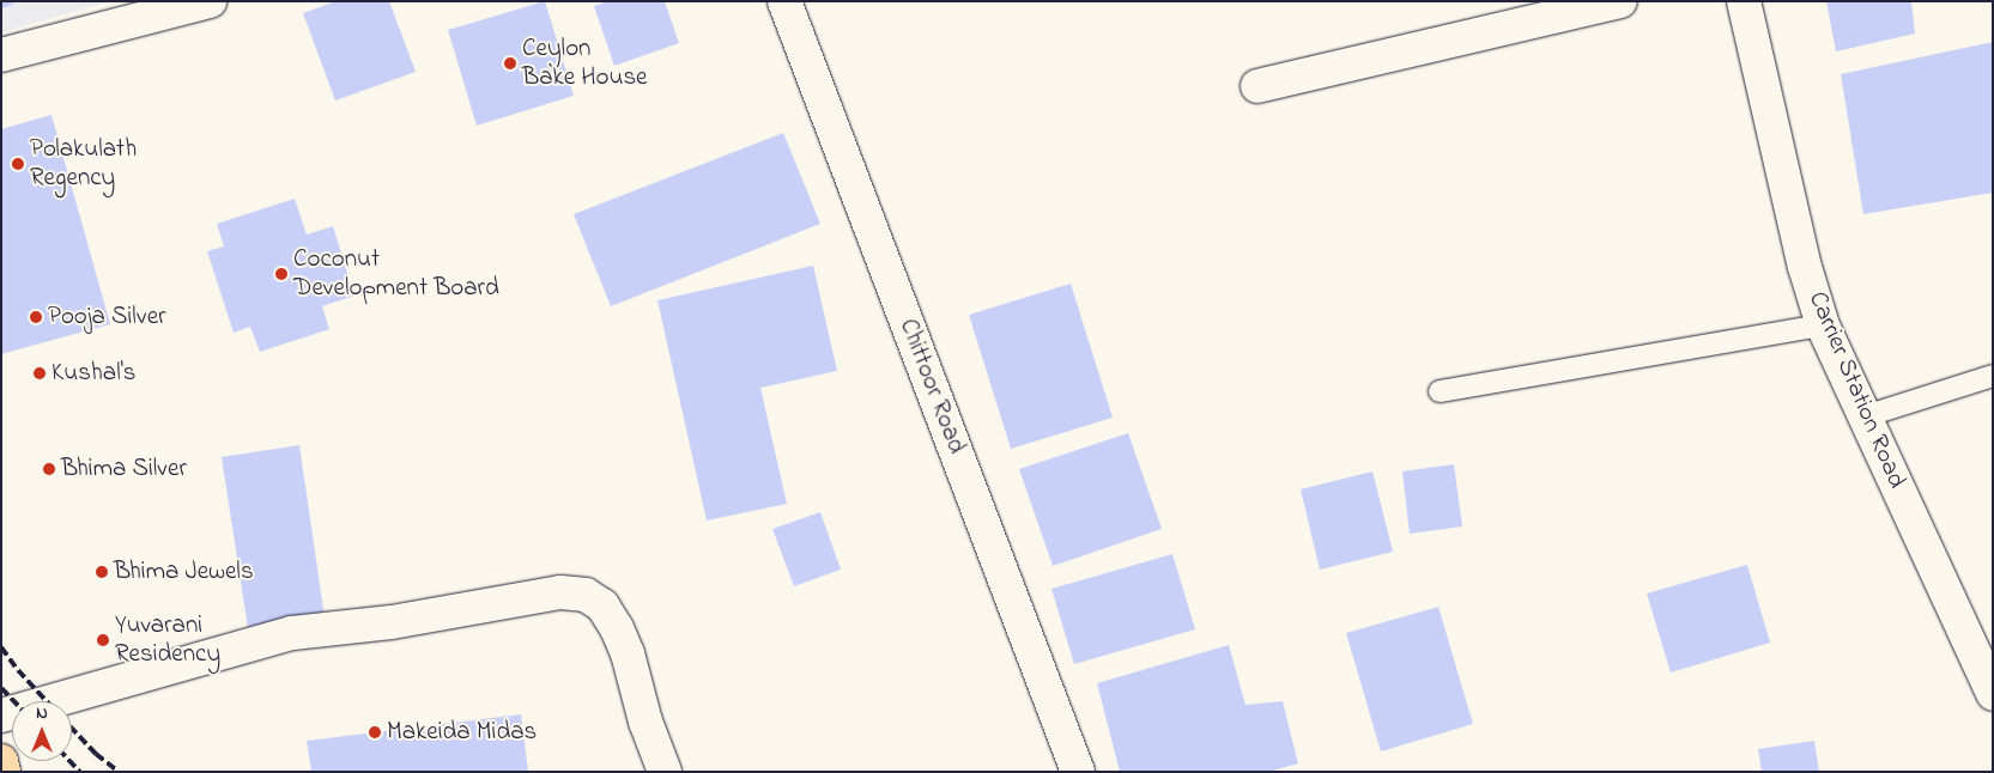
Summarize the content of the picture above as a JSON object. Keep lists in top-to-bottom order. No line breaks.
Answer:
{"streets":{"street":["Chittoor Road","Carrier Station Road"]},"places":["Ceylon Bake House","Polakulath Regency","Coconut Development Board","Pooja Silver","Kushal's","Bhima Silver","Bhima Jewels","Yuvarani Residency","Makeida Midas"],"north":"top"}
